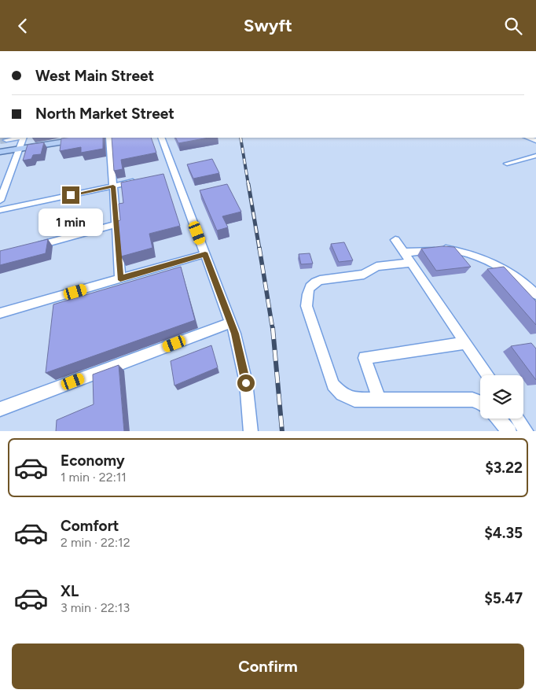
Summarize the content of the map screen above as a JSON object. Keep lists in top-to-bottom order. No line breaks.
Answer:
{"page":{"header":"Swyft","banner":["West Main Street","North Market Street"],"bubble":"1 min","list":[{"name":"Economy","note":"1 min · 22:11","value":"$3.22"},{"name":"Comfort","note":"2 min · 22:12","value":"$4.35"},{"name":"XL","note":"3 min · 22:13","value":"$5.47"}],"buttons":"Confirm"}}
